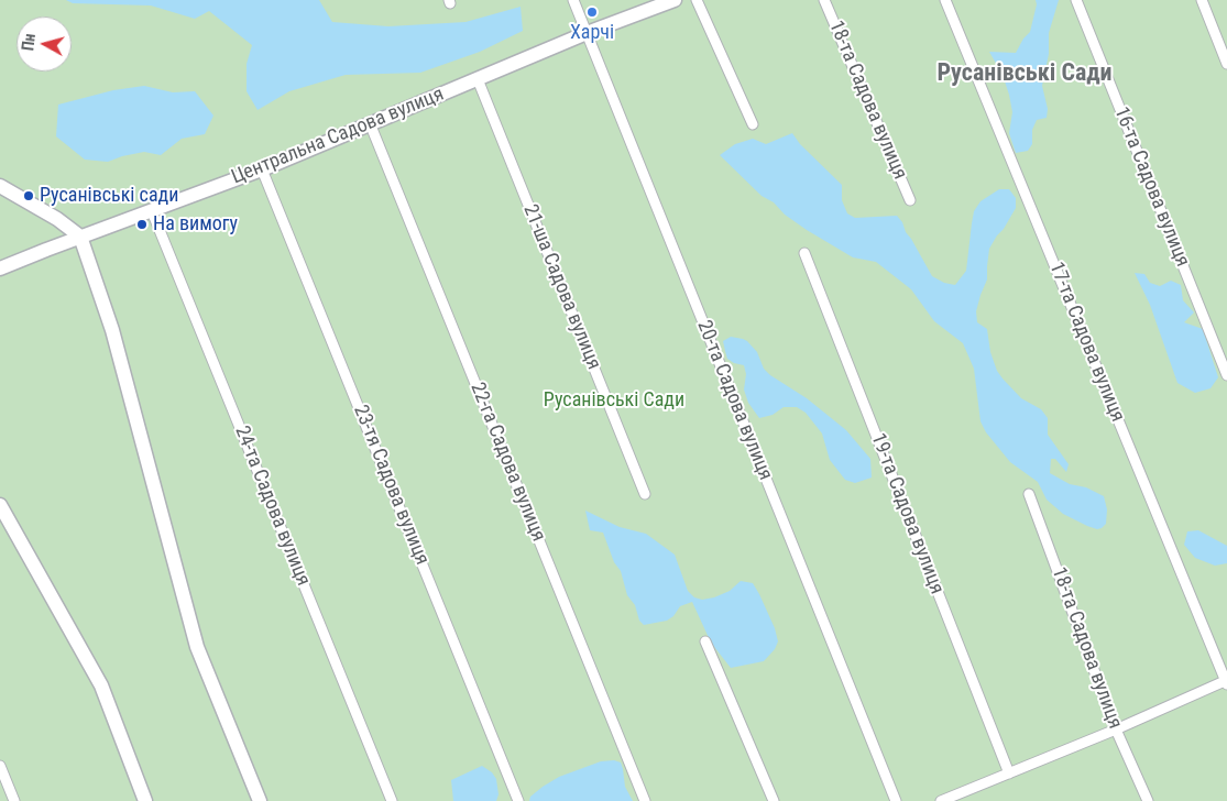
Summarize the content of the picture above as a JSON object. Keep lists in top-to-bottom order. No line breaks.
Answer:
{"streets":{"main road":["Центральна Садова вулиця"],"street":["18-та Садова вулиця","16-та Садова вулиця","21-ша Садова вулиця","17-та Садова вулиця","20-та Садова вулиця","22-га Садова вулиця","23-тя Садова вулиця","24-та Садова вулиця","19-та Садова вулиця"]},"crossings":[["Центральна Садова вулиця","21-ша Садова вулиця"],["Центральна Садова вулиця","20-та Садова вулиця"],["Центральна Садова вулиця","22-га Садова вулиця"],["Центральна Садова вулиця","23-тя Садова вулиця"],["Центральна Садова вулиця","24-та Садова вулиця"]],"districts":["Русанівські Сади"],"parks":["Русанівські Сади"],"places":["Харчі","Русанівські сади","На вимогу"],"north":"left"}
